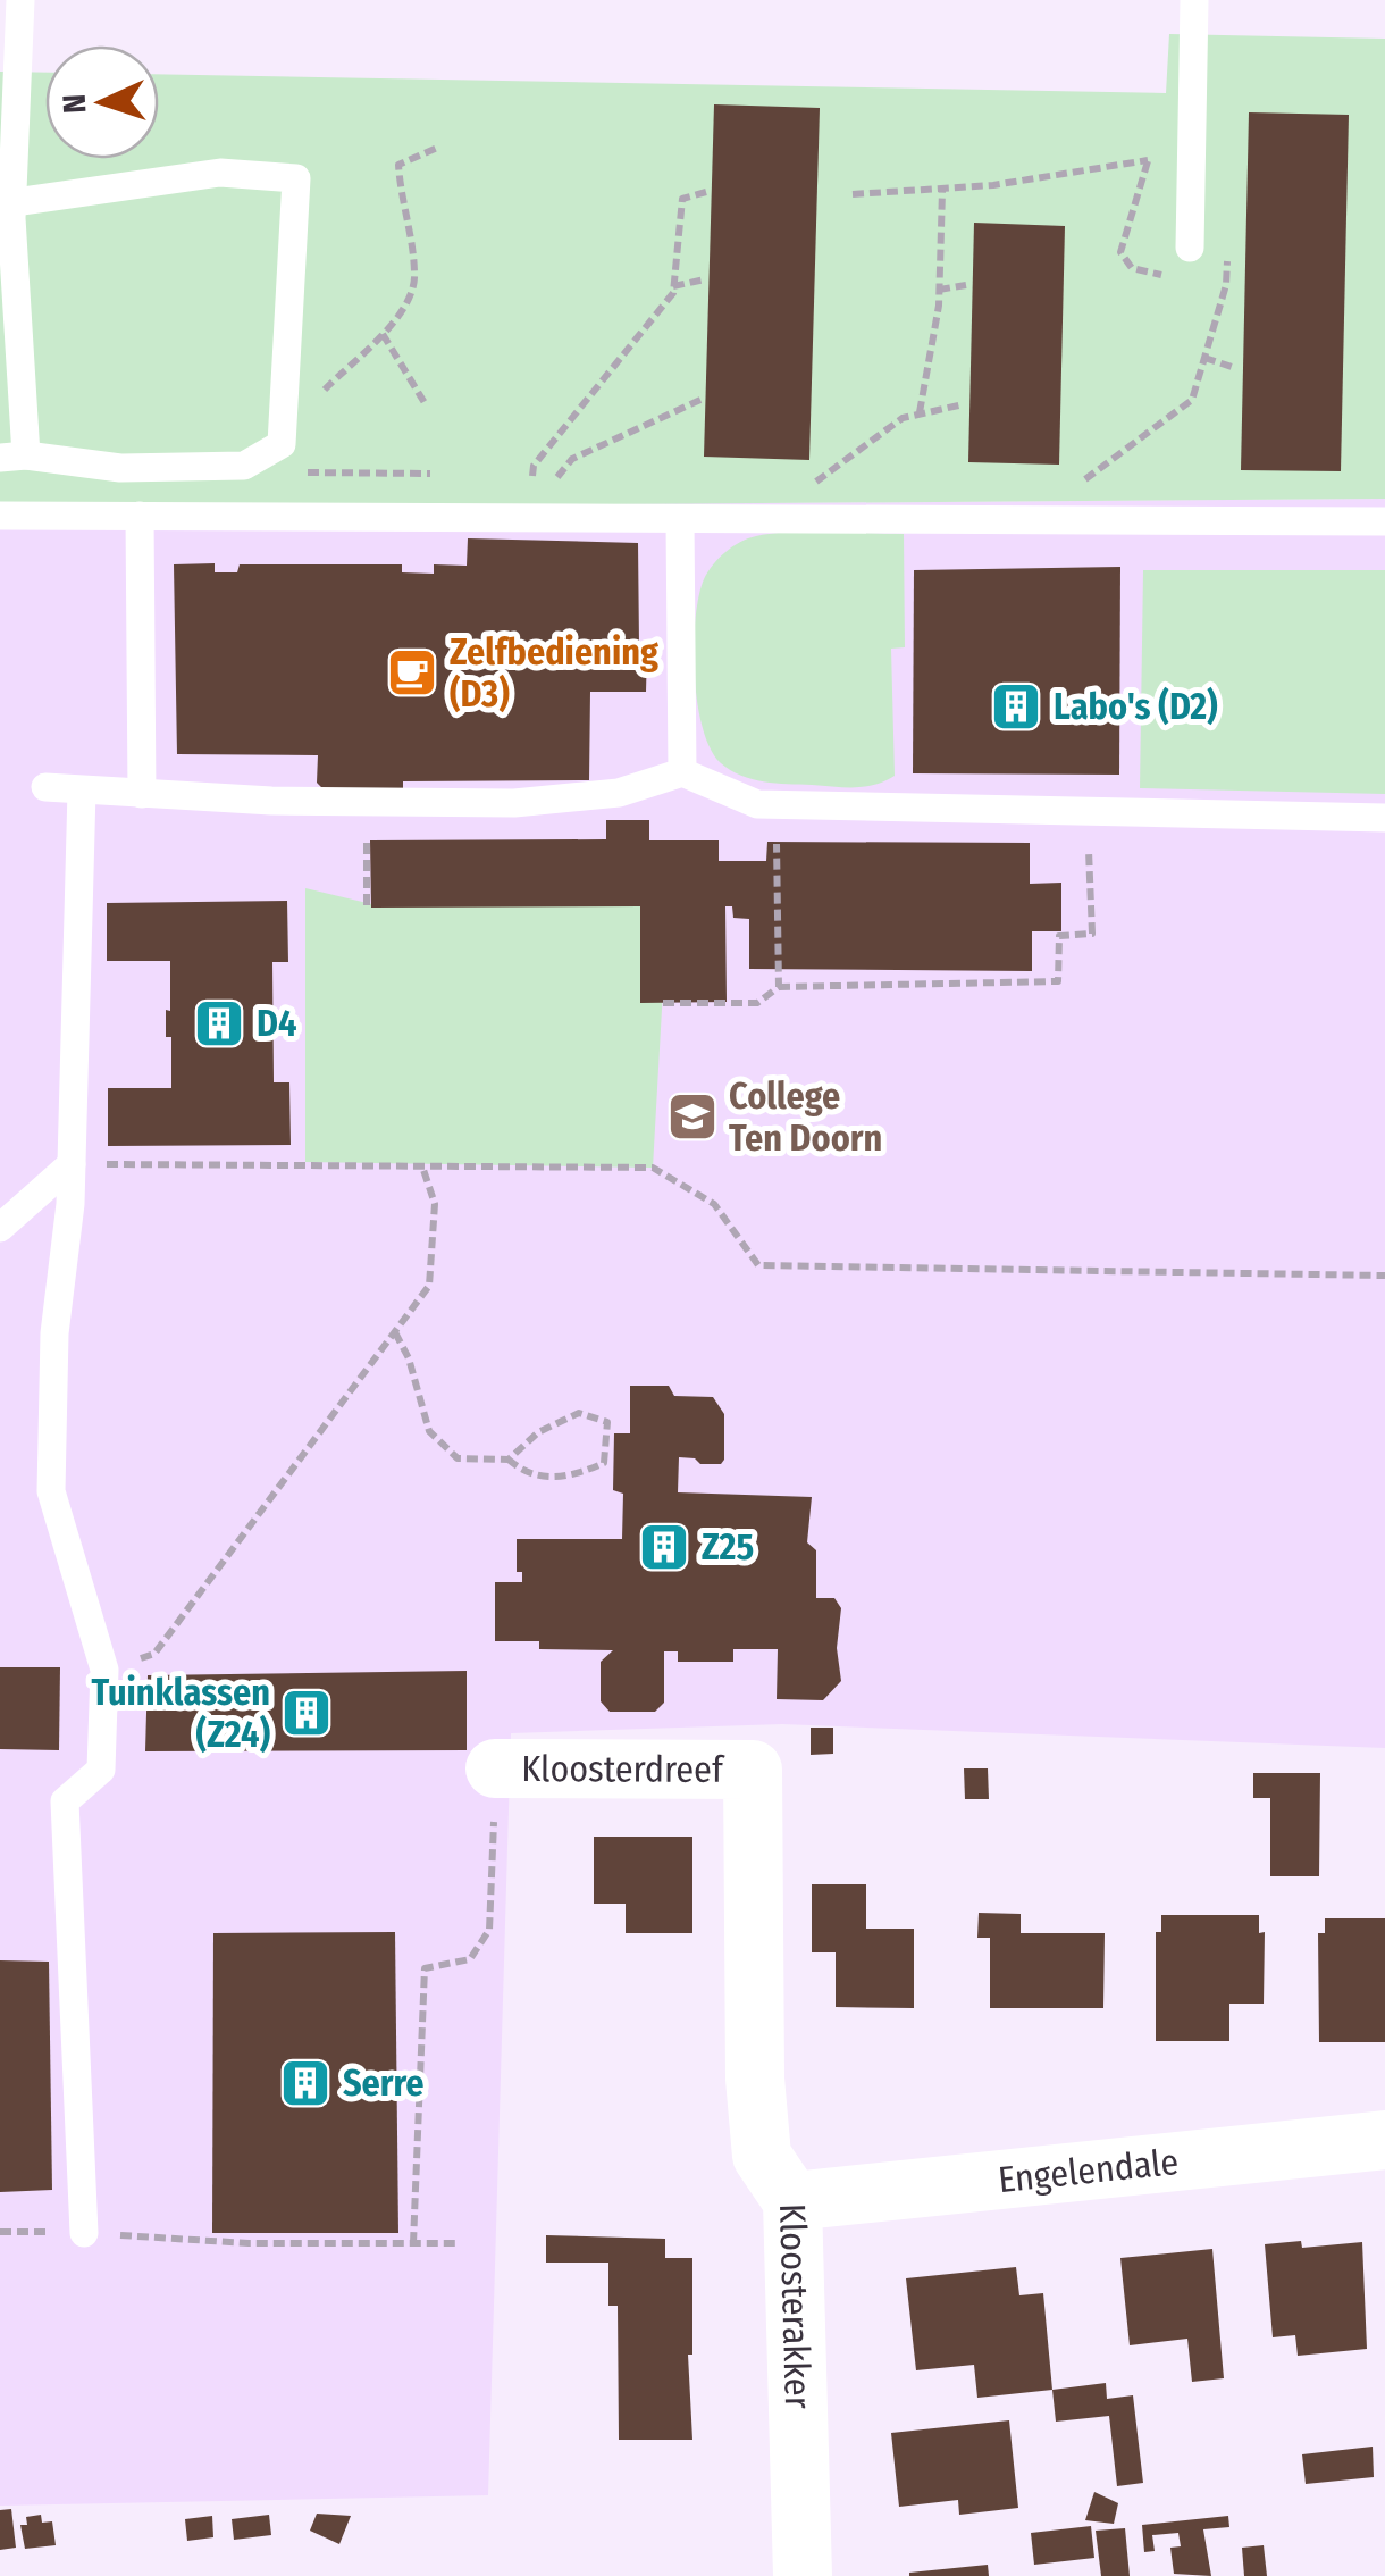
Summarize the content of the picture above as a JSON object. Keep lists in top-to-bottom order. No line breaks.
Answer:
{"streets":{"street":["Kloosterdreef","Engelendale","Kloosterakker"]},"crossings":[["Kloosterdreef","Kloosterakker"],["Engelendale","Kloosterakker"]],"places":{"cafe":["Zelfbediening (D3)"],"building":["Labo's (D2)","D4","Z25","Tuinklassen (Z24)","Serre"],"school or university":["College Ten Doorn"]},"north":"left"}
